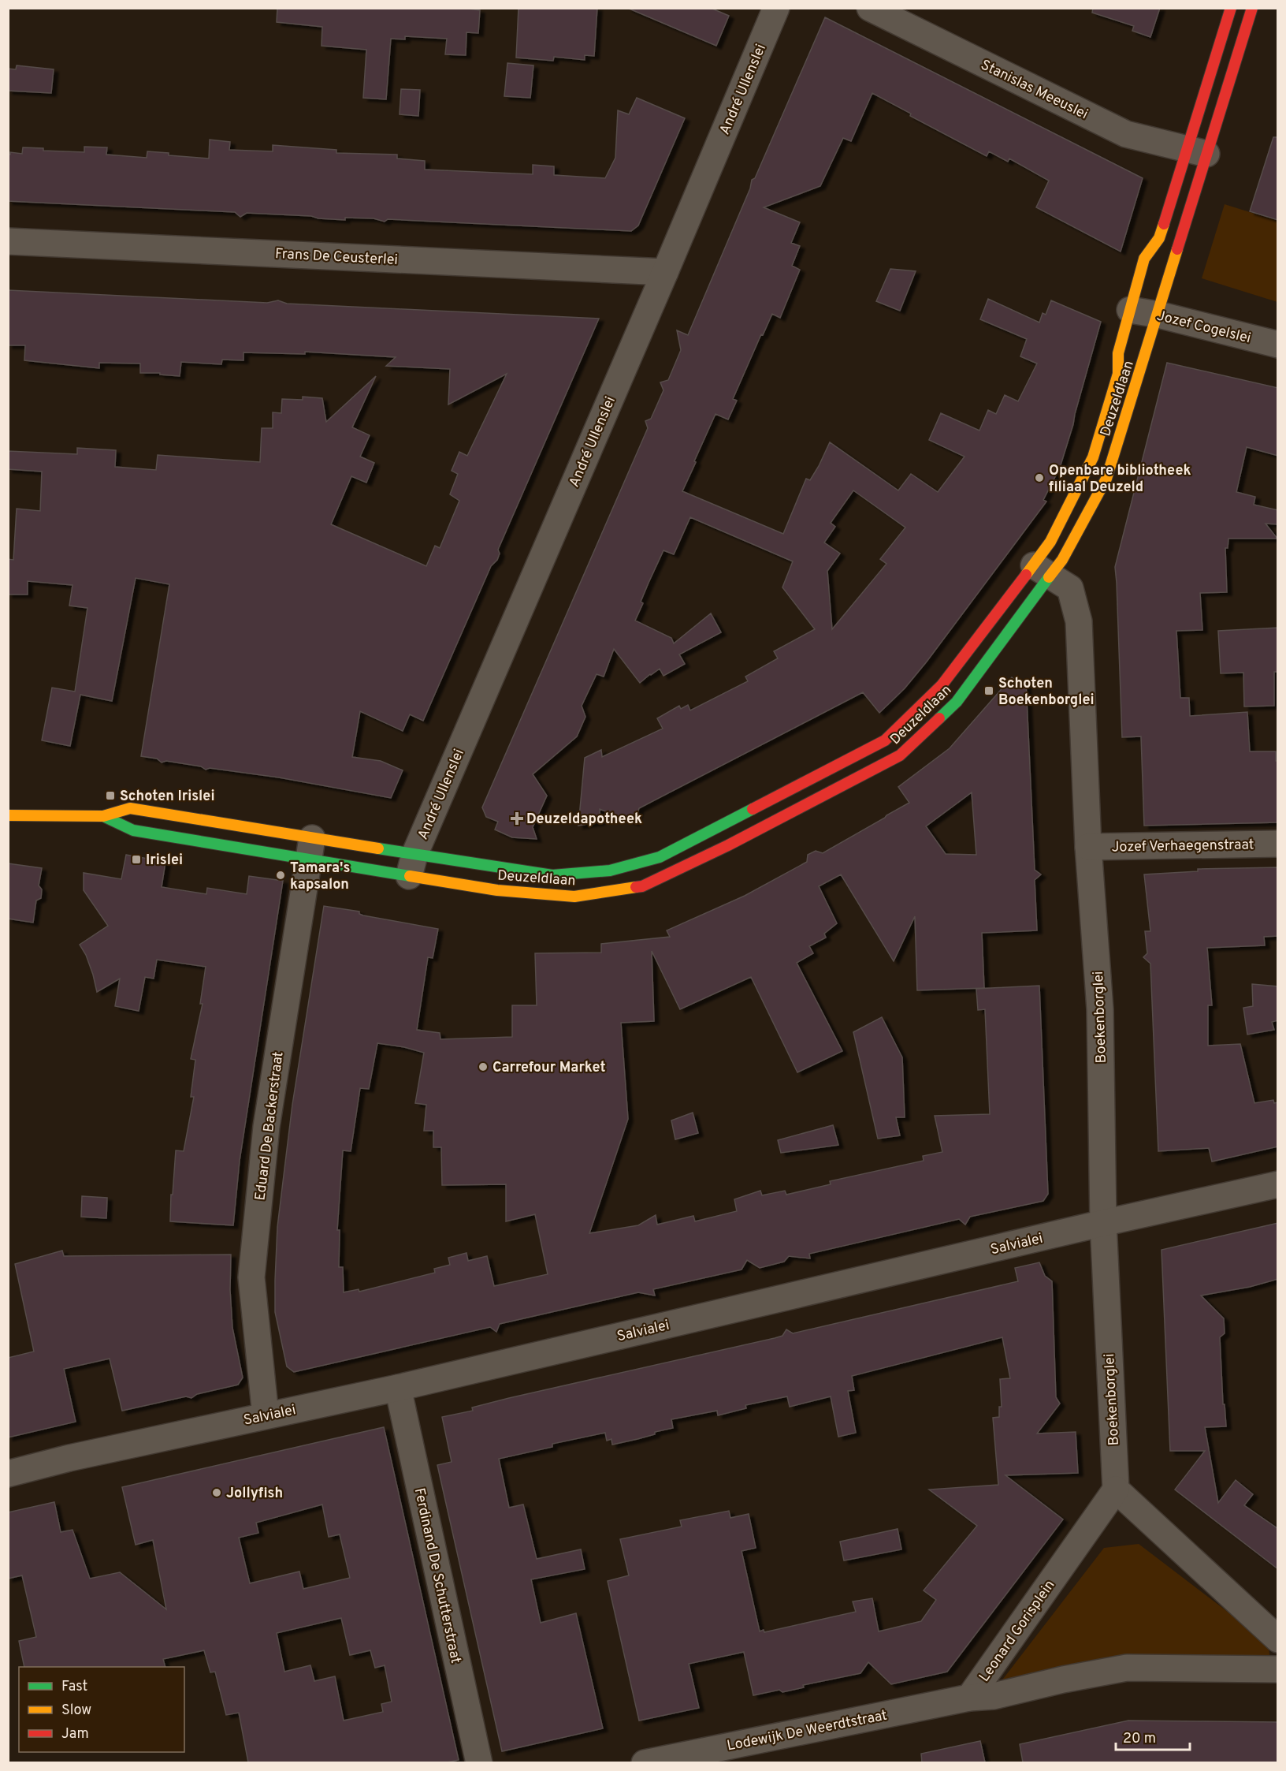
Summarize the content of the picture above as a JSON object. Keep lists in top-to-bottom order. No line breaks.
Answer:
{"streets":{"street":["André Ullenslei","Stanislas Meeuslei","Frans De Ceusterlei","Jozef Cogelslei","Deuzeldlaan","Jozef Verhaegenstraat","Boekenborglei","Eduard De Backerstraat","Salvialei","Ferdinand De Schutterstraat","Leonard Gorisplein","Lodewijk De Weerdtstraat"]},"crossings":[["André Ullenslei","Frans De Ceusterlei"],["André Ullenslei","Deuzeldlaan"],["Stanislas Meeuslei","Deuzeldlaan"],["Jozef Cogelslei","Deuzeldlaan"],["Deuzeldlaan","Boekenborglei"],["Deuzeldlaan","Eduard De Backerstraat"],["Jozef Verhaegenstraat","Boekenborglei"],["Boekenborglei","Salvialei"],["Boekenborglei","Leonard Gorisplein"],["Eduard De Backerstraat","Salvialei"],["Salvialei","Ferdinand De Schutterstraat"],["Leonard Gorisplein","Lodewijk De Weerdtstraat"]],"places":{"other":["Openbare bibliotheek filiaal Deuzeld","Tamara's kapsalon","Carrefour Market","Jollyfish"],"transit":["Schoten Boekenborglei","Schoten Irislei","Irislei"],"health":["Deuzeldapotheek"]},"legend":["Fast","Slow","Jam"],"scale_bar":"20 m"}
